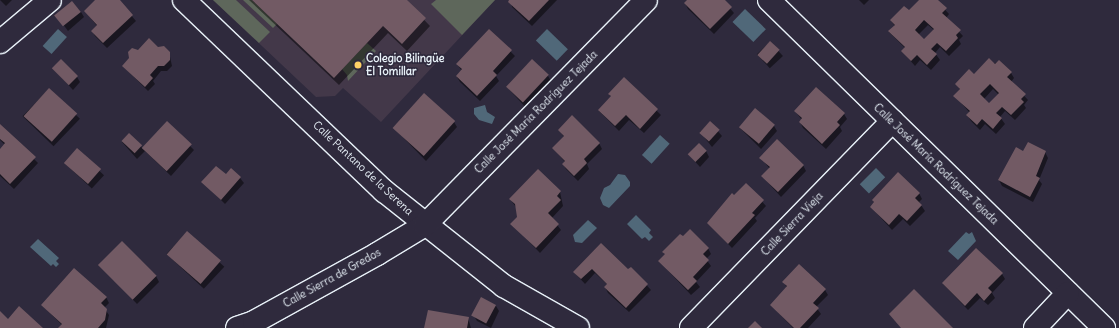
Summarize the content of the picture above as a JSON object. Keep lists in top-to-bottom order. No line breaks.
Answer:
{"streets":{"street":["Calle José María Rodríguez Tejada","Calle Pantano de la Serena","Calle Sierra Vieja","Calle Sierra de Gredos"]},"crossings":[["Calle José María Rodríguez Tejada","Calle Pantano de la Serena"],["Calle José María Rodríguez Tejada","Calle Sierra Vieja"],["Calle José María Rodríguez Tejada","Calle Sierra de Gredos"],["Calle Pantano de la Serena","Calle Sierra de Gredos"]],"places":["Colegio Bilingüe El Tomillar"]}
